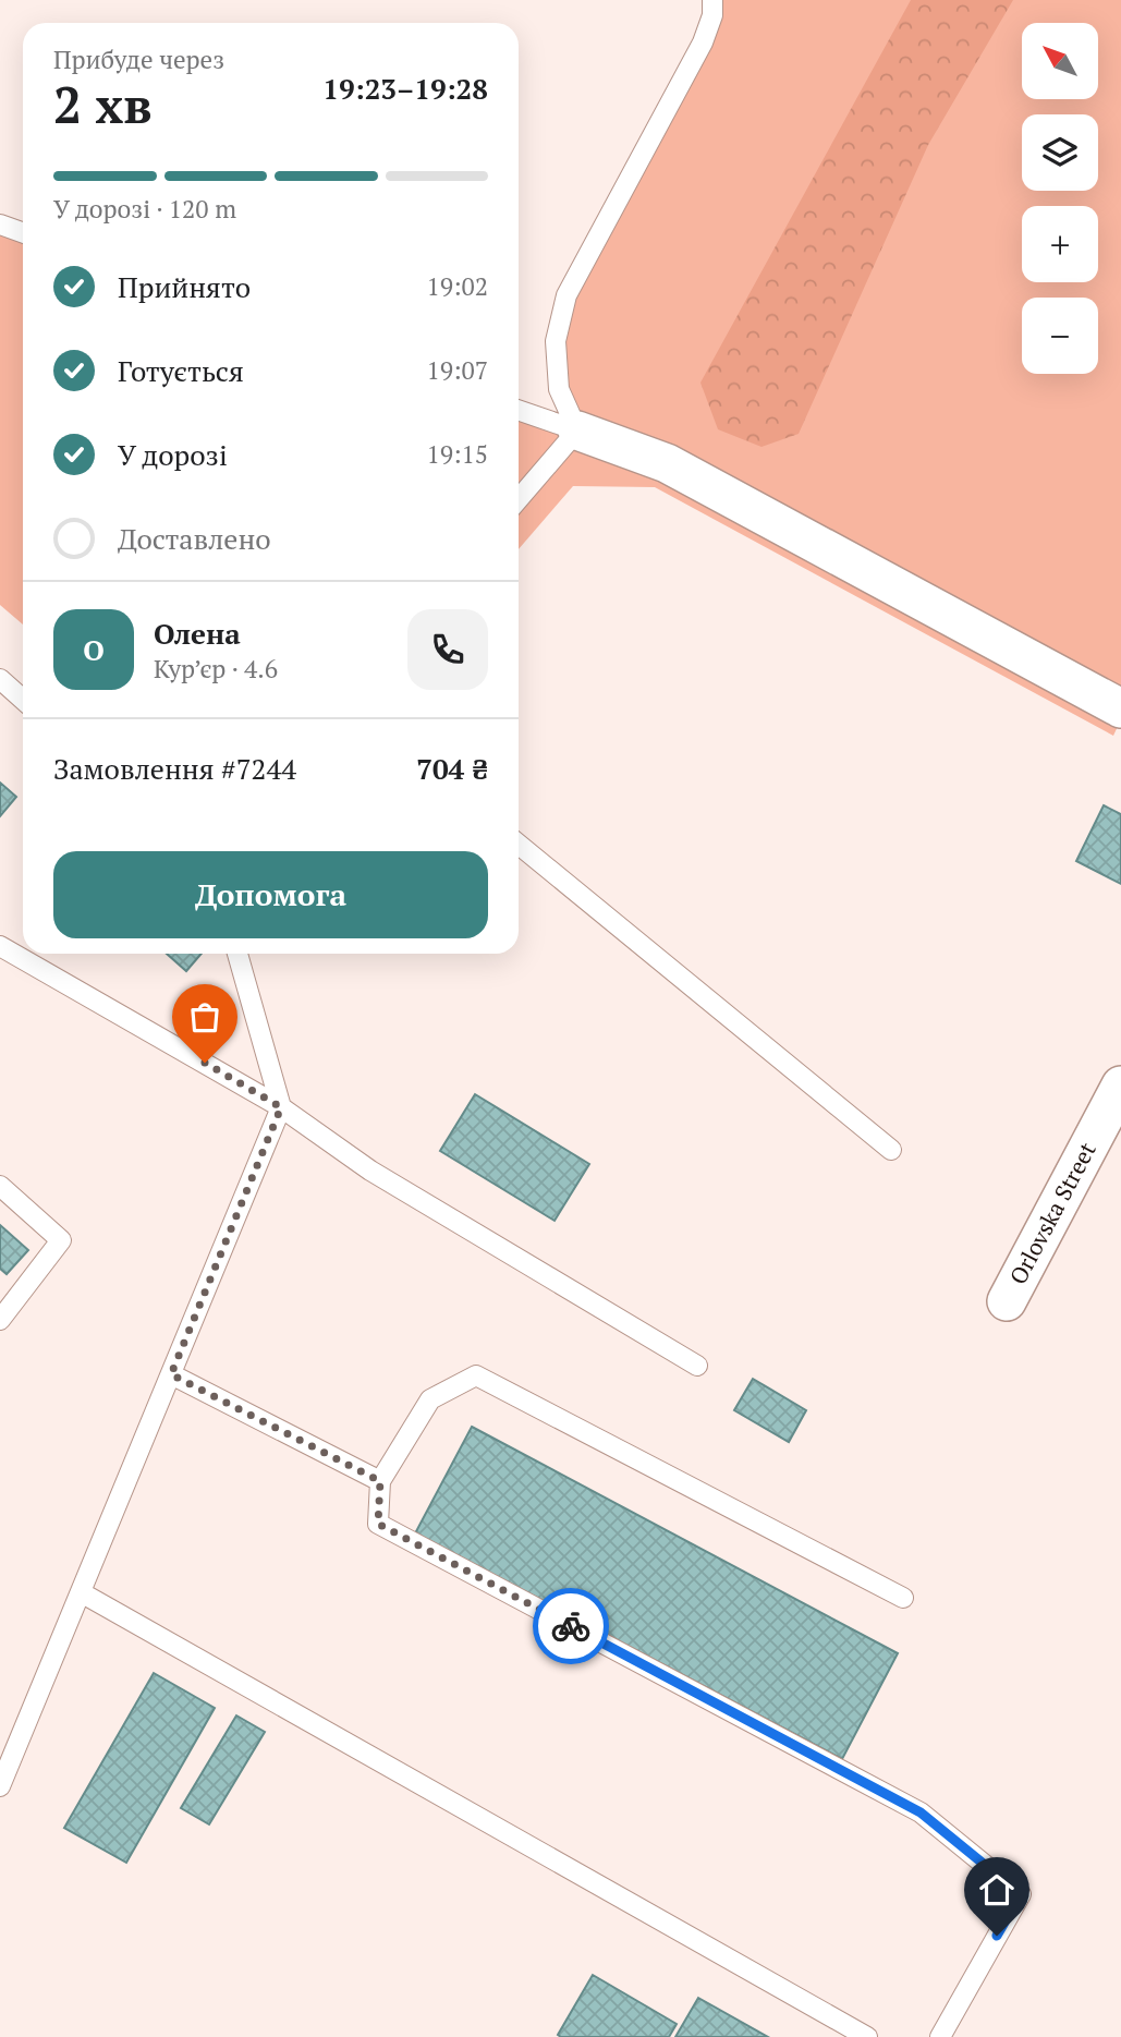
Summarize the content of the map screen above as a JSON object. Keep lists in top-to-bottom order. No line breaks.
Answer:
{"streets":{"street":["Orlovska Street"]},"north":"top left","page":{"map_buttons":["+","−"],"heading":["2 хв","Прибуде через","19:23–19:28"],"panel":["Олена","Кур’єр · 4.6","Замовлення #7244","704 ₴"],"bar":"У дорозі · 120 m","list":[["Прийнято","19:02"],["Готується","19:07"],["У дорозі","19:15"],"Доставлено"],"round":"О","buttons":"Допомога"}}
